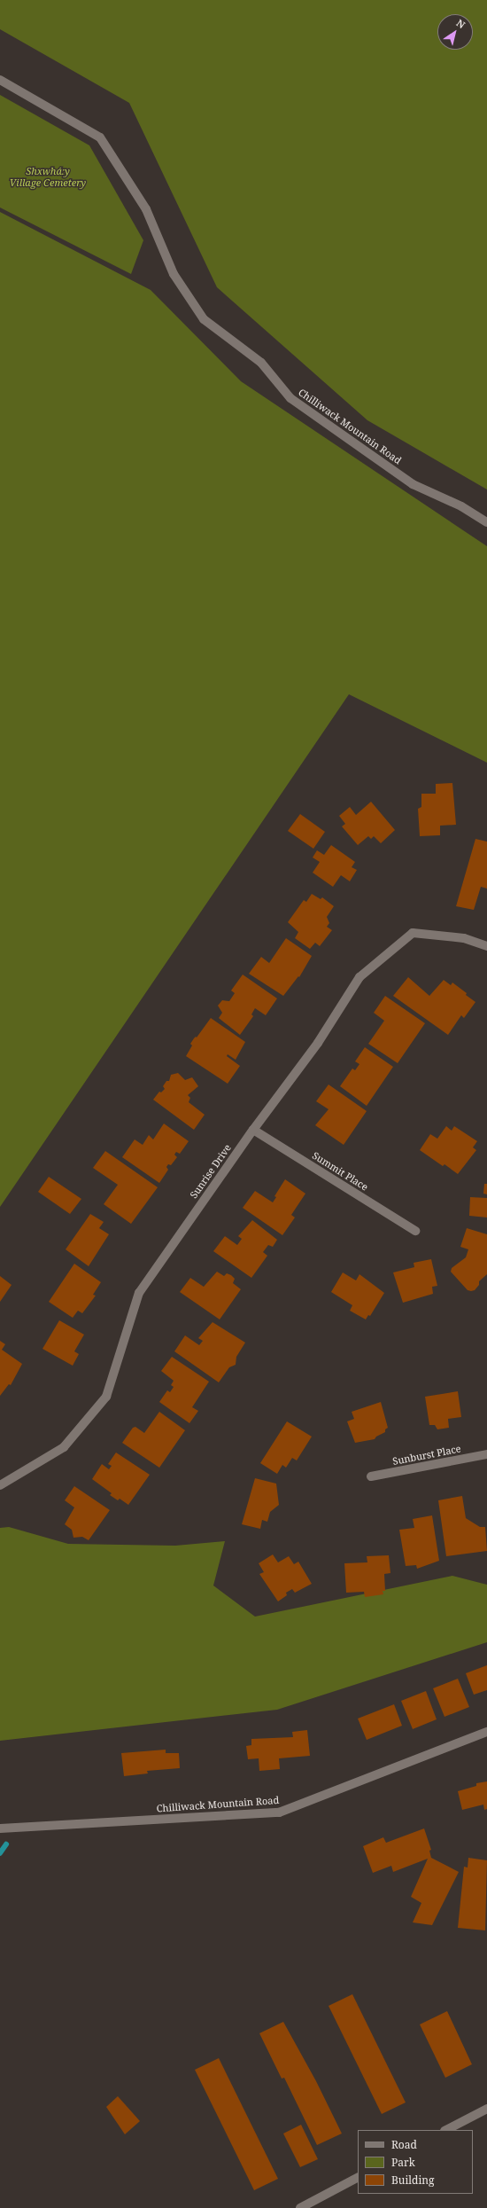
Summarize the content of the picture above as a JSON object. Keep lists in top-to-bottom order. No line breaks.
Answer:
{"streets":{"street":["Chilliwack Mountain Road","Sunrise Drive","Summit Place","Sunburst Place"]},"crossings":[["Sunrise Drive","Summit Place"]],"parks":["Shxwhá:y Village Cemetery"],"legend":["Road","Park","Building"],"north":"top right"}
